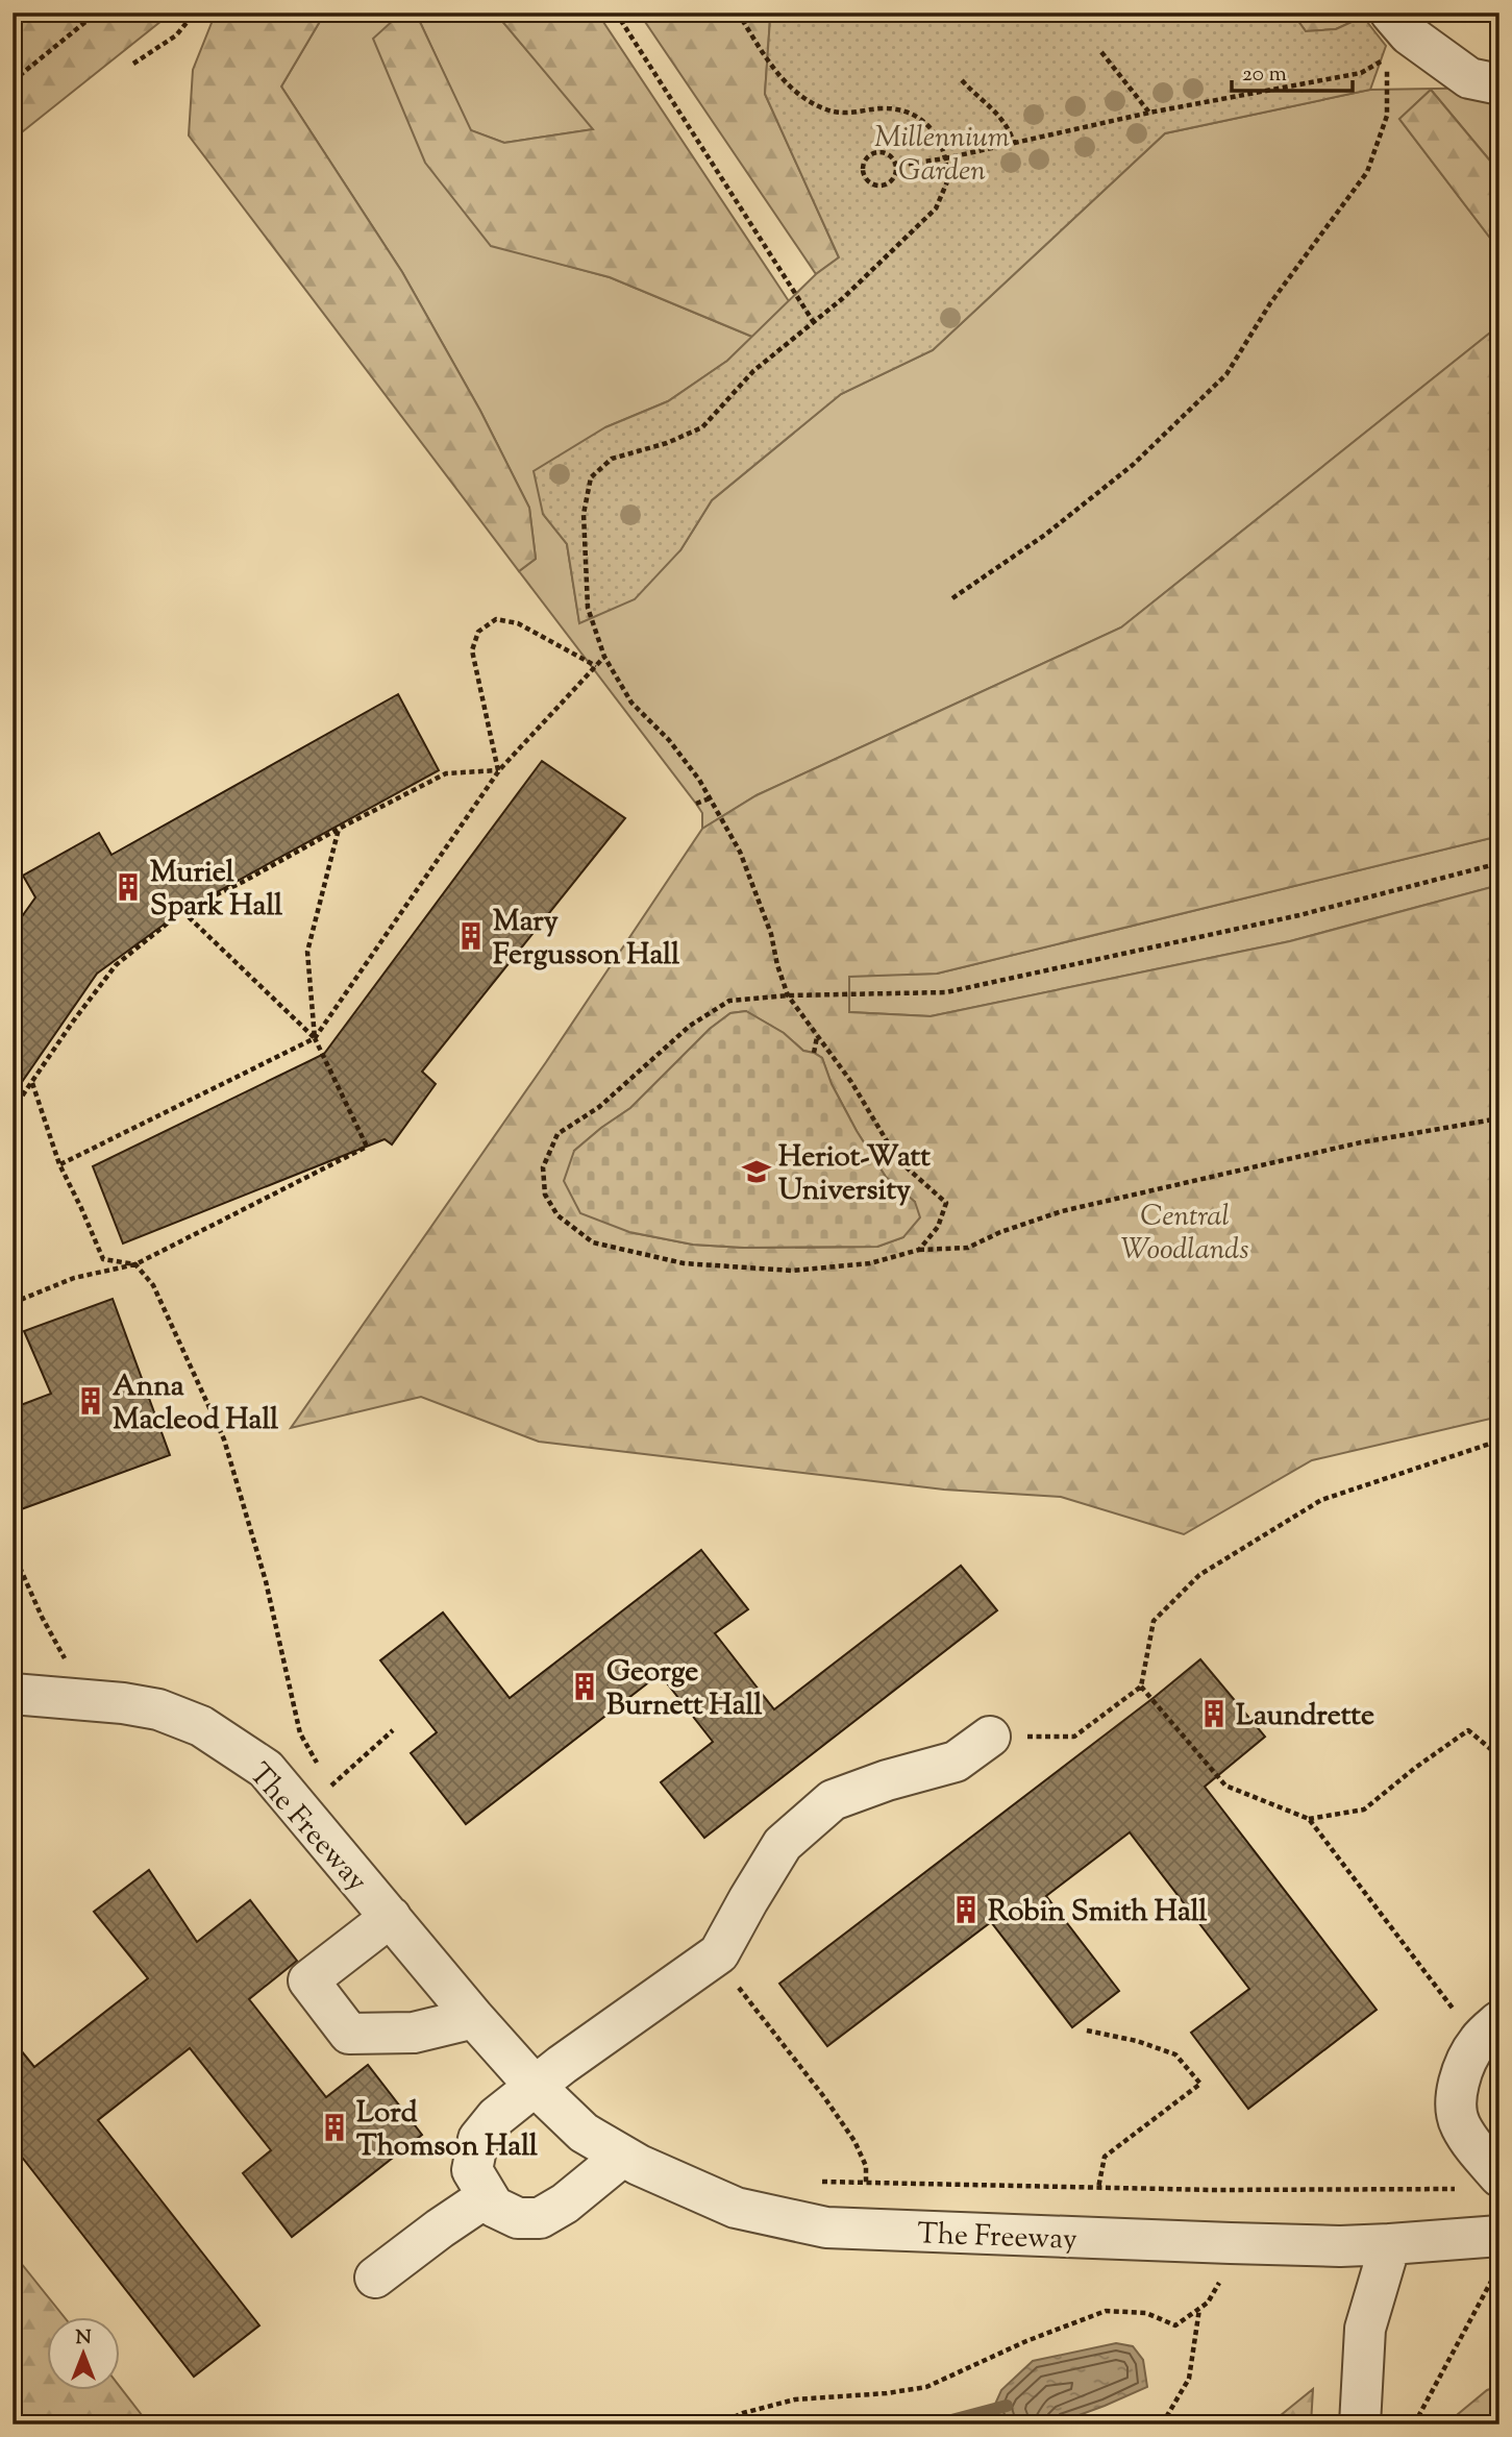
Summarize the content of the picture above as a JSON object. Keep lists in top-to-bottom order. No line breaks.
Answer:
{"streets":{"lane":["The Freeway"]},"parks":["Millennium Garden","Central Woodlands"],"places":{"building":["Muriel Spark Hall","Mary Fergusson Hall","Anna Macleod Hall","George Burnett Hall","Laundrette","Robin Smith Hall","Lord Thomson Hall"],"school or university":["Heriot-Watt University"]},"scale_bar":"20 m","north":"top"}
